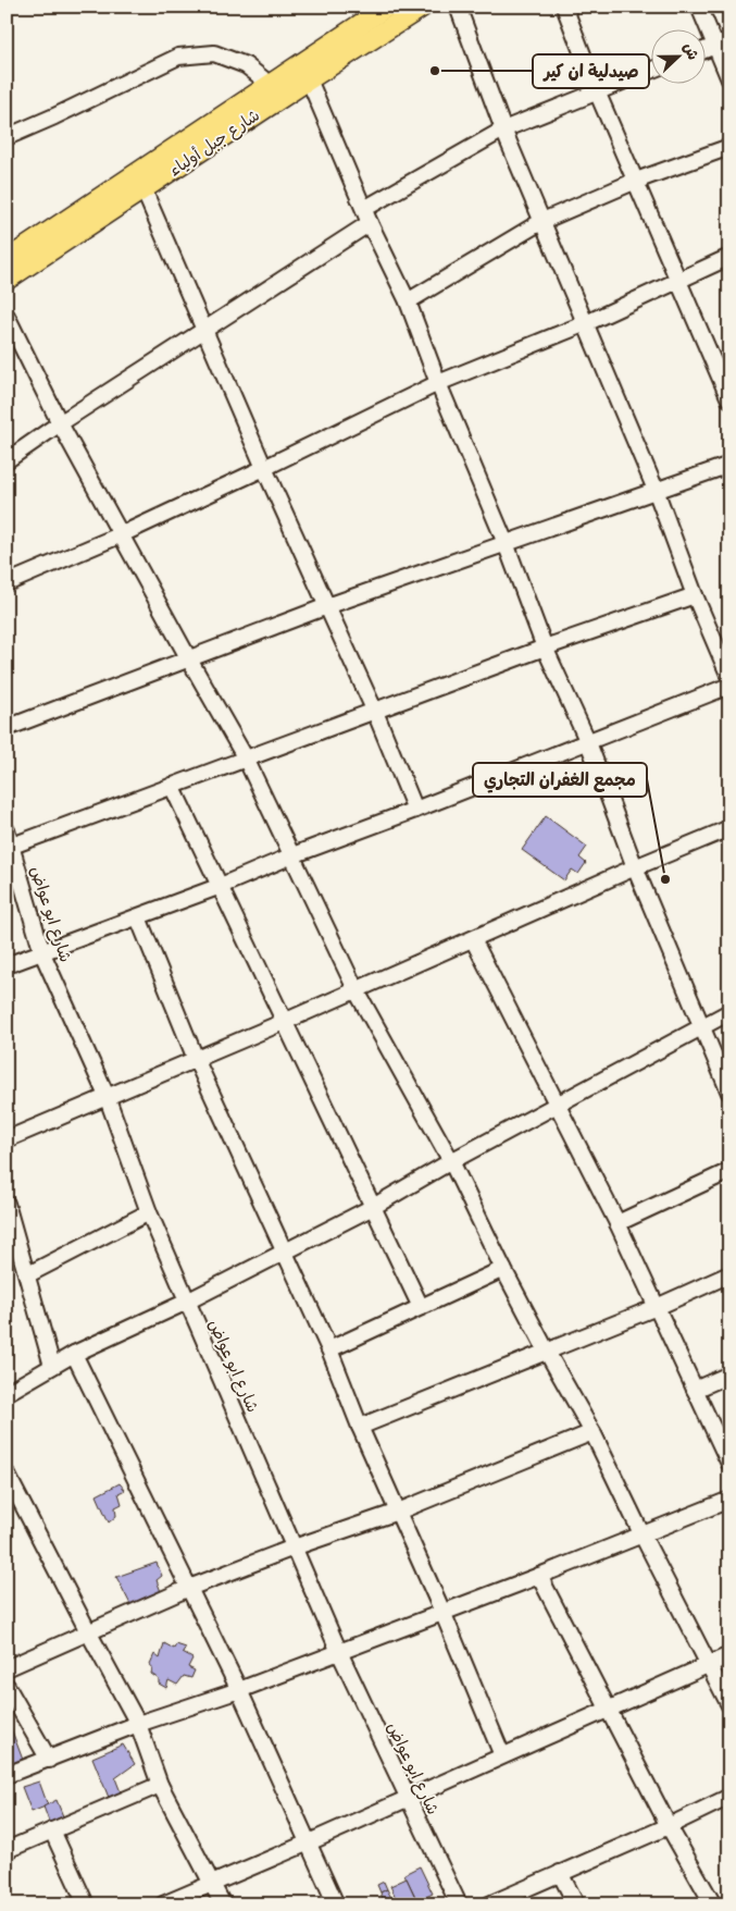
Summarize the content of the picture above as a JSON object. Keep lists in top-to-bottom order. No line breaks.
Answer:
{"streets":{"main road":["شارع جبل أولياء"],"street":["شارع ابو عواض"]},"places":["صيدلية ان كير","مجمع الغفران التجاري"],"north":"right"}
